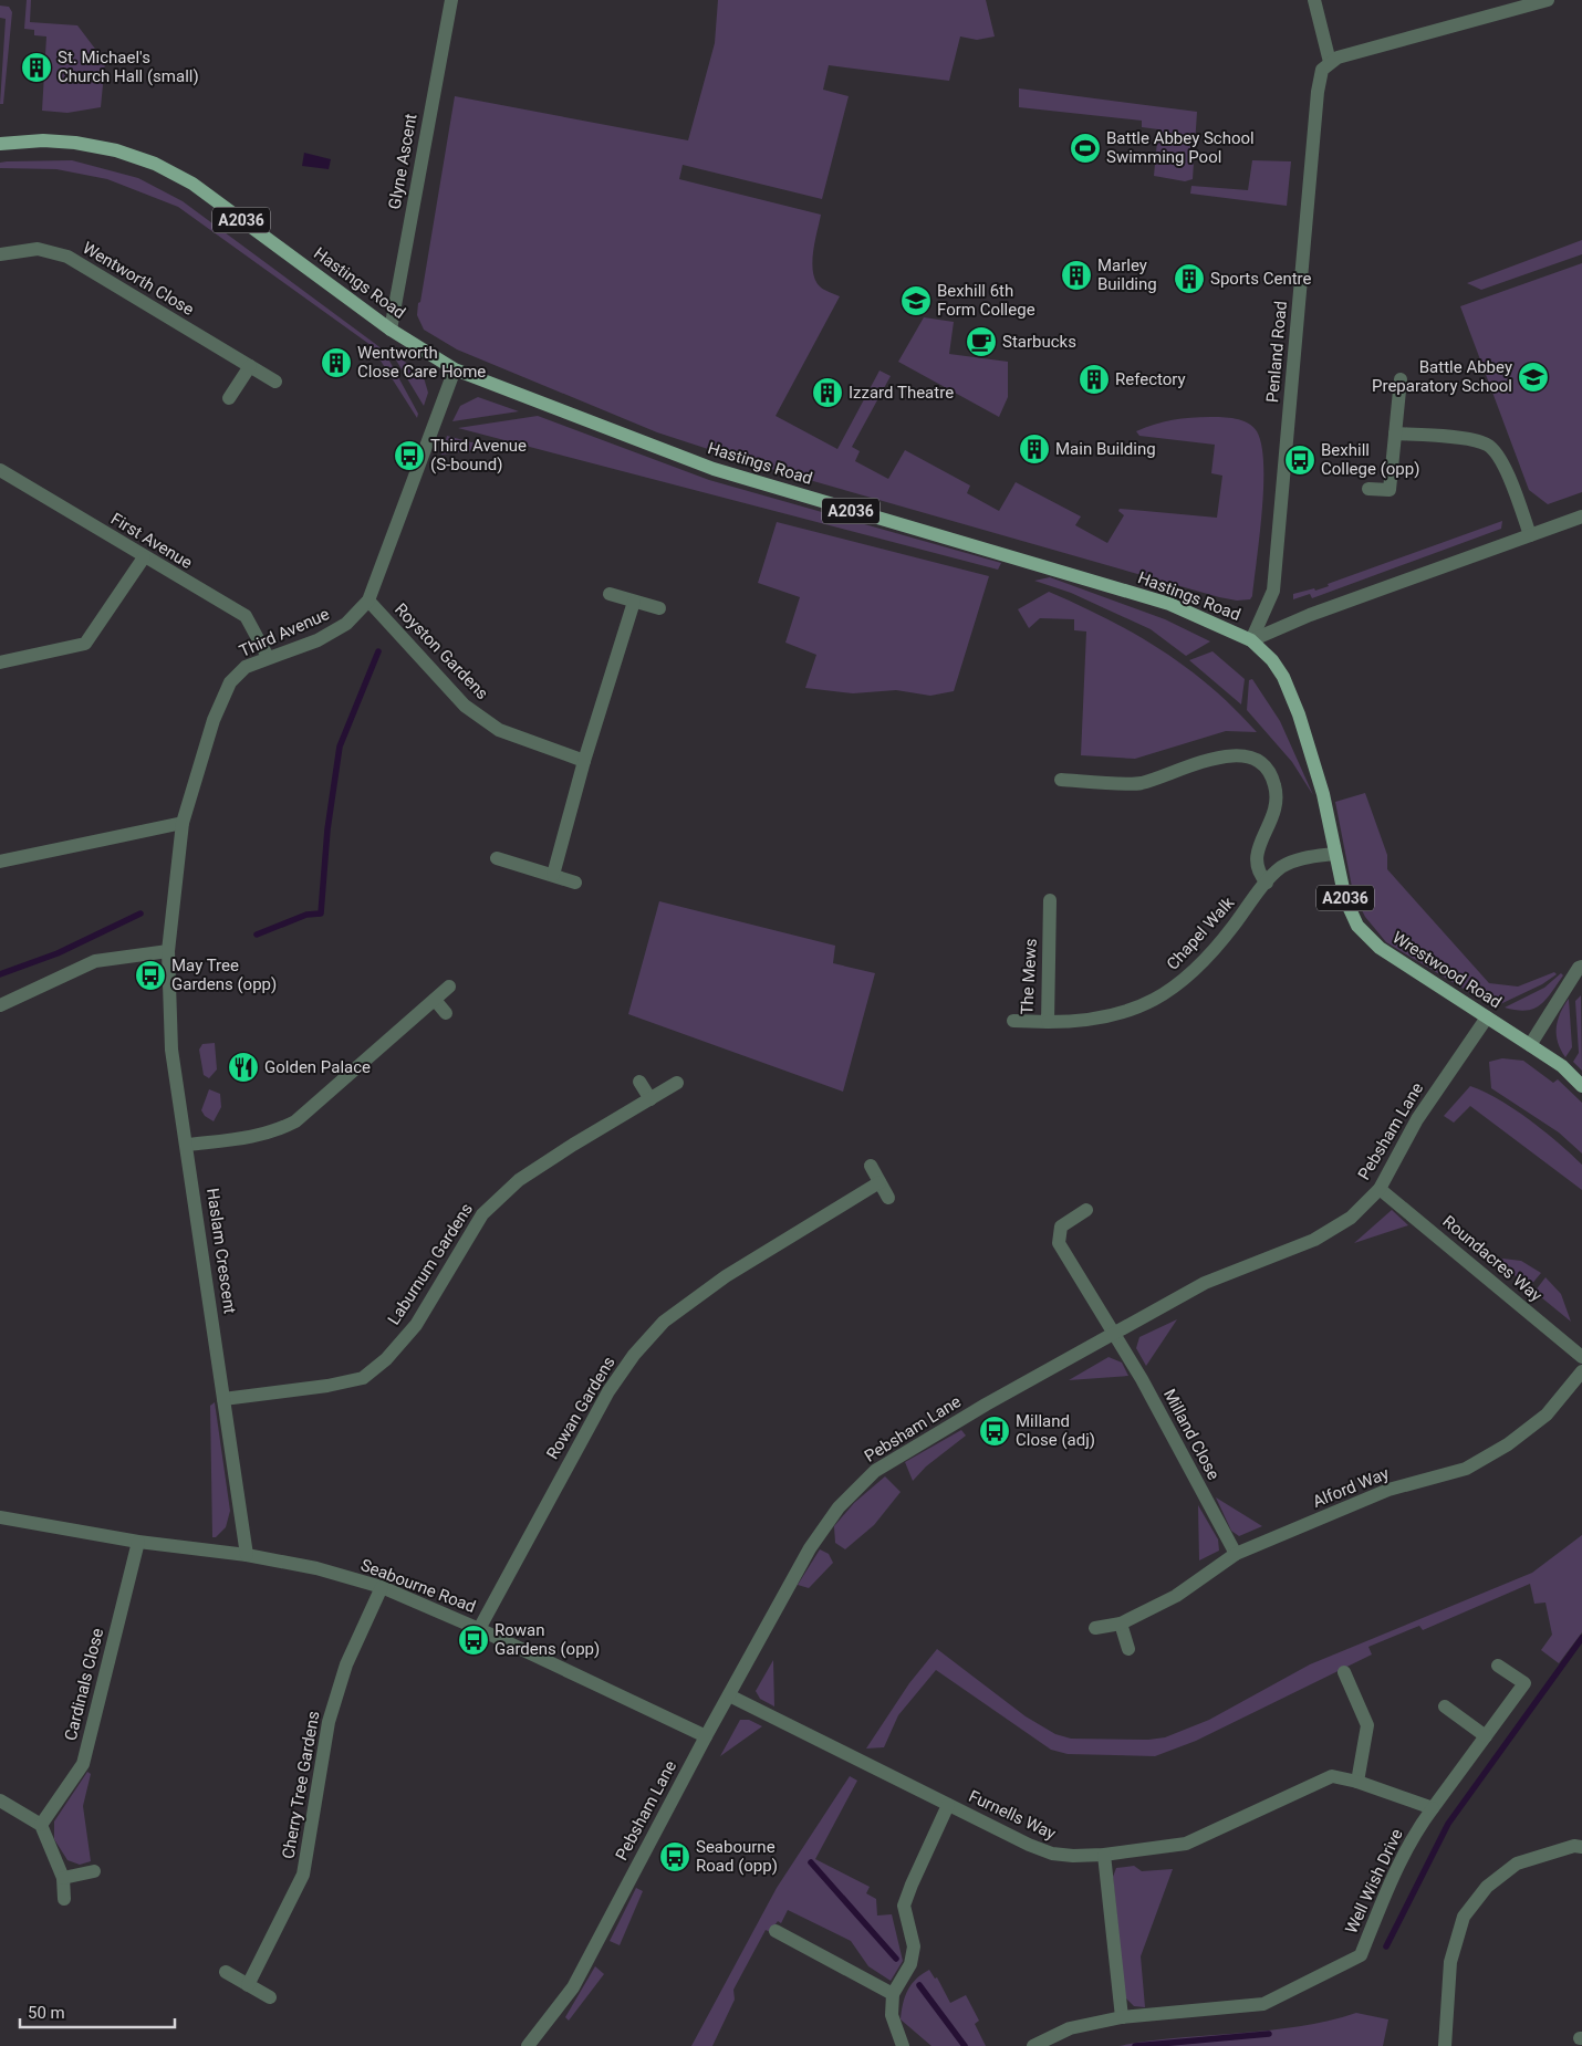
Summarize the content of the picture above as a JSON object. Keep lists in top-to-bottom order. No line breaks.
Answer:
{"streets":{"main road":["A2036","Hastings Road","Wrestwood Road"],"street":["Glyne Ascent","Wentworth Close","Penland Road","First Avenue","Third Avenue","Royston Gardens","Chapel Walk","The Mews","Pebsham Lane","Haslam Crescent","Roundacres Way","Laburnum Gardens","Rowan Gardens","Milland Close","Alford Way","Seabourne Road","Cardinals Close","Cherry Tree Gardens","Furnells Way","Well Wish Drive"]},"crossings":[["Glyne Ascent","Hastings Road"],["Hastings Road","Penland Road"],["Hastings Road","Third Avenue"],["Hastings Road","Wrestwood Road"],["Penland Road","Wrestwood Road"],["First Avenue","Third Avenue"],["Third Avenue","Royston Gardens"],["Third Avenue","Haslam Crescent"],["Chapel Walk","Wrestwood Road"],["Chapel Walk","The Mews"],["Wrestwood Road","Pebsham Lane"],["Pebsham Lane","Roundacres Way"],["Pebsham Lane","Milland Close"],["Pebsham Lane","Seabourne Road"],["Pebsham Lane","Furnells Way"],["Haslam Crescent","Laburnum Gardens"],["Haslam Crescent","Seabourne Road"],["Rowan Gardens","Seabourne Road"],["Milland Close","Alford Way"],["Seabourne Road","Cardinals Close"],["Seabourne Road","Cherry Tree Gardens"],["Furnells Way","Well Wish Drive"]],"places":{"building":["St. Michael's Church Hall (small)","Marley Building","Sports Centre","Wentworth Close Care Home","Refectory","Izzard Theatre","Main Building"],"sports":["Battle Abbey School Swimming Pool"],"school or university":["Bexhill 6th Form College","Battle Abbey Preparatory School"],"cafe":["Starbucks"],"bus stop":["Third Avenue (S-bound)","Bexhill College (opp)","May Tree Gardens (opp)","Milland Close (adj)","Rowan Gardens (opp)","Seabourne Road (opp)"],"restaurant":["Golden Palace"]},"scale_bar":"50 m"}
